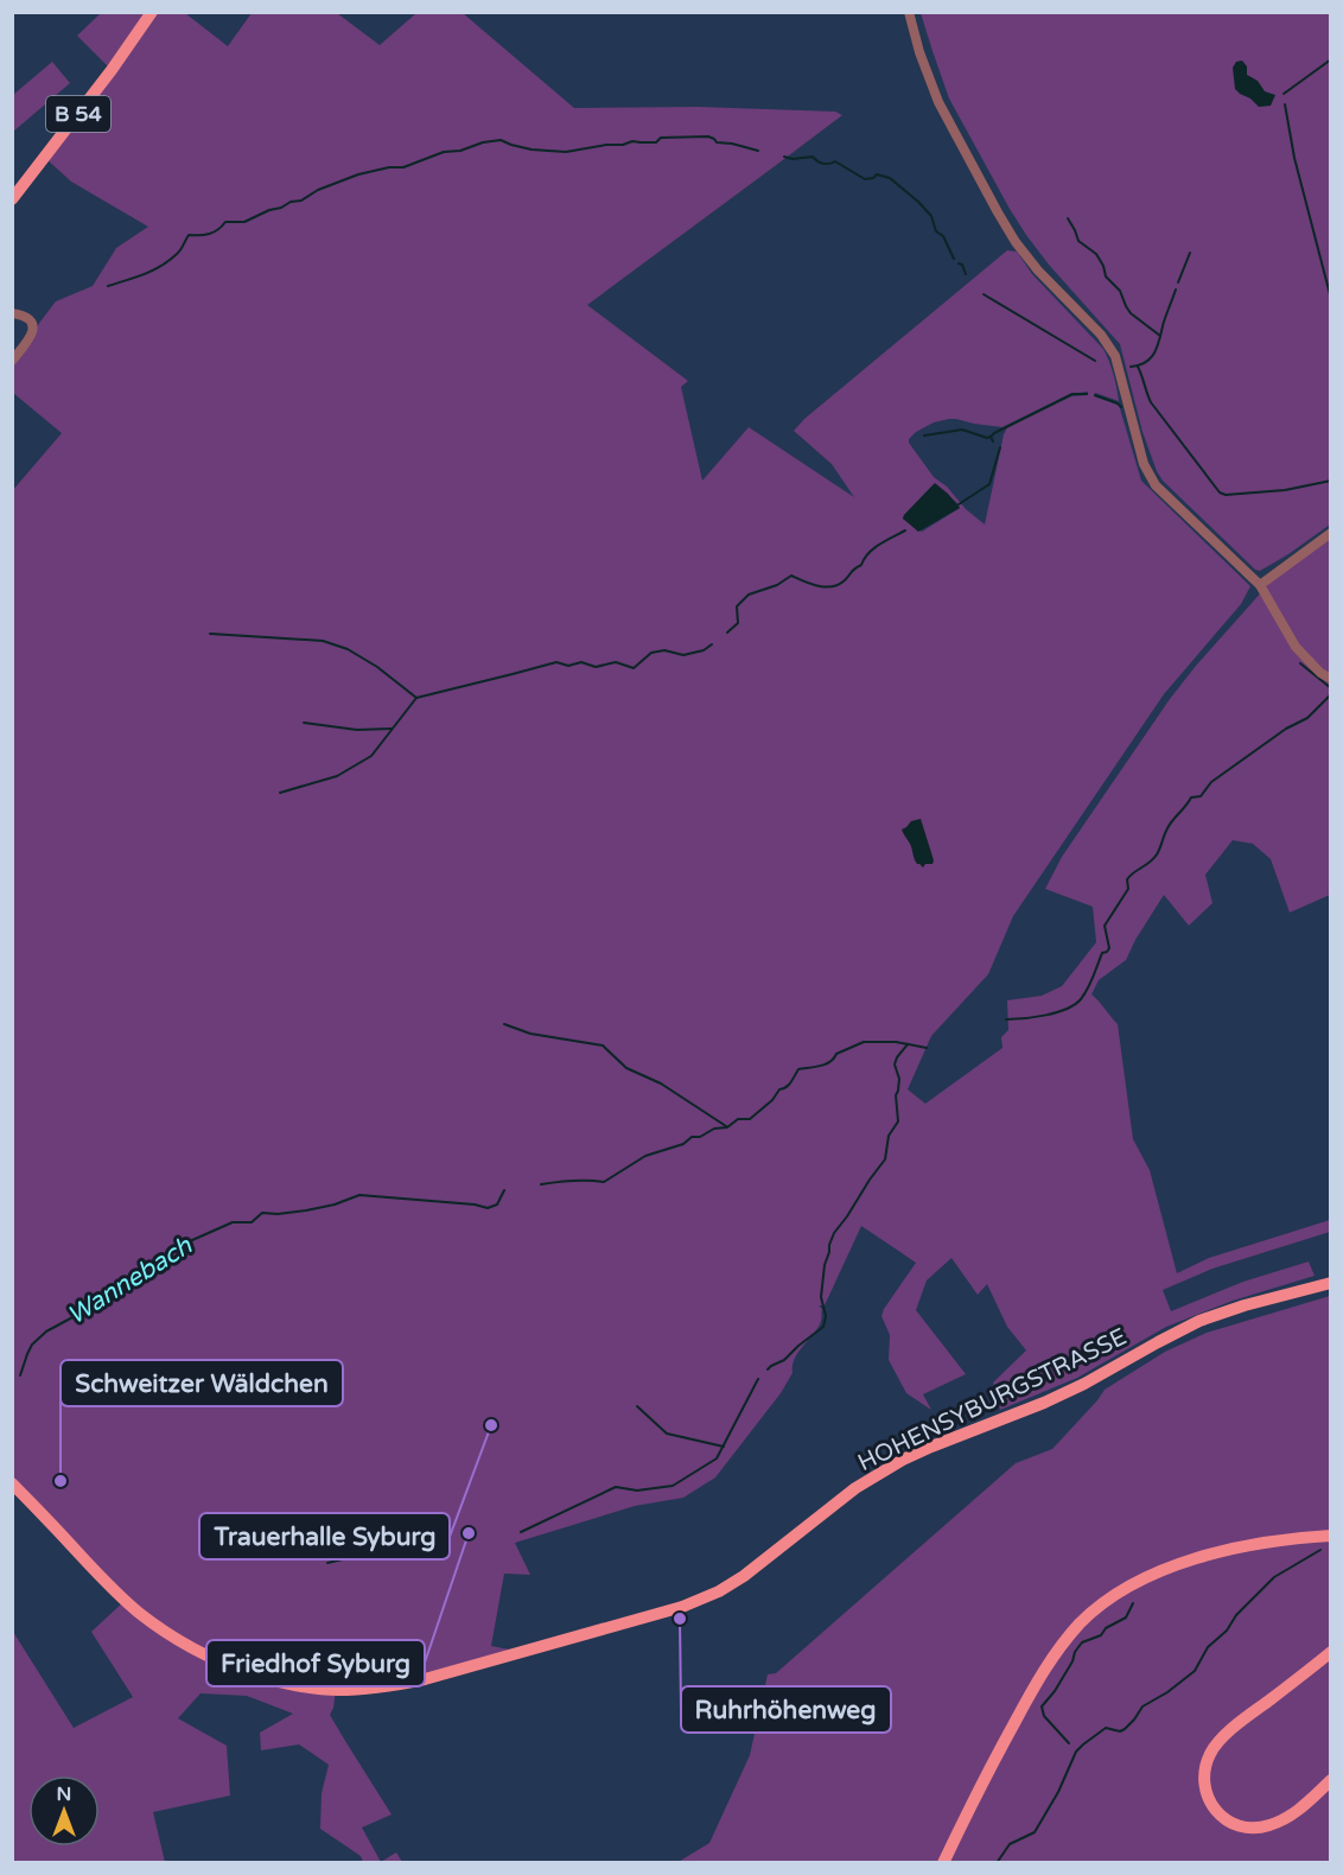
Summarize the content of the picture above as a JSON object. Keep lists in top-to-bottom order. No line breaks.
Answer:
{"streets":{"main road":["B 54","HOHENSYBURGSTRASSE"]},"water":["Wannebach"],"places":["Trauerhalle Syburg","Schweitzer Wäldchen","Friedhof Syburg","Ruhrhöhenweg"],"north":"top"}
